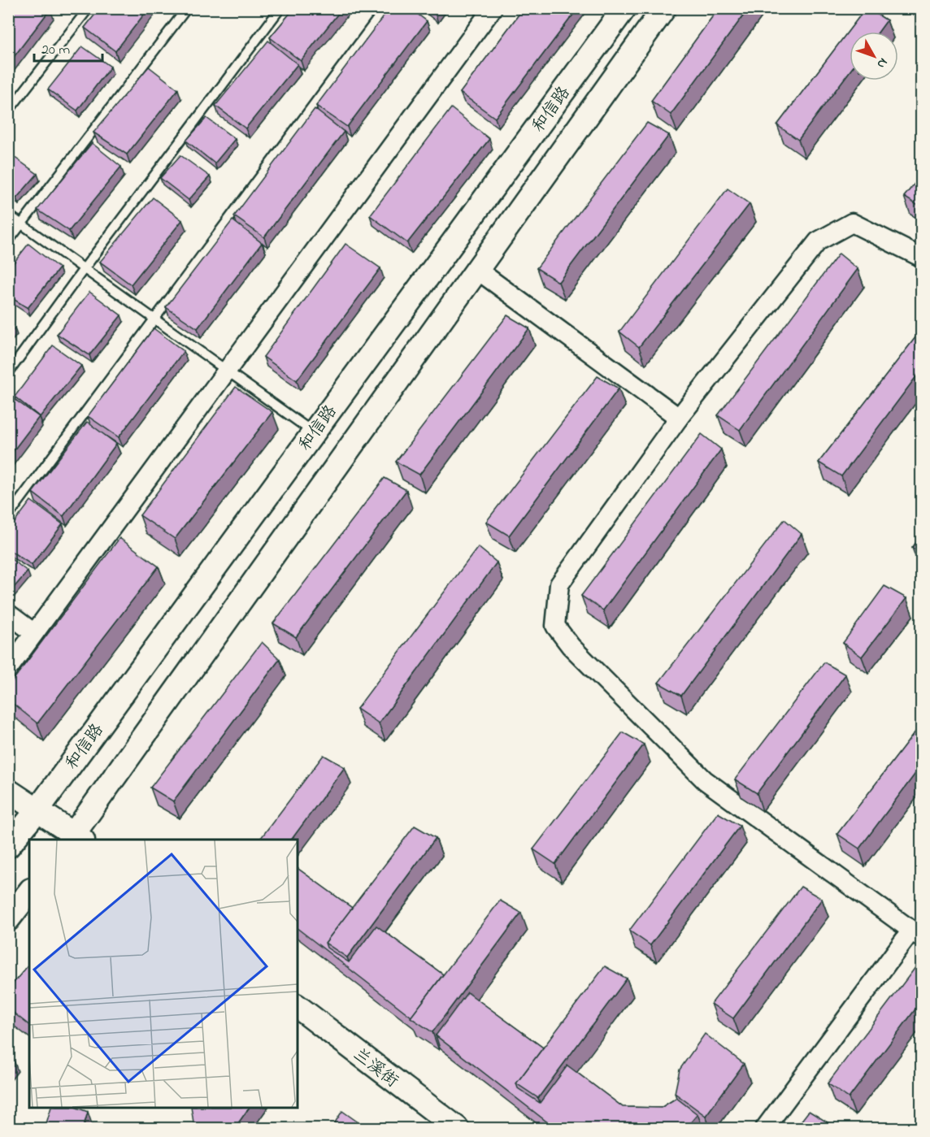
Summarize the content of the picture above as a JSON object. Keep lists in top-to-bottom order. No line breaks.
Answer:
{"streets":{"street":["和信路","兰溪街"]},"scale_bar":"20 m","north":"bottom right"}
